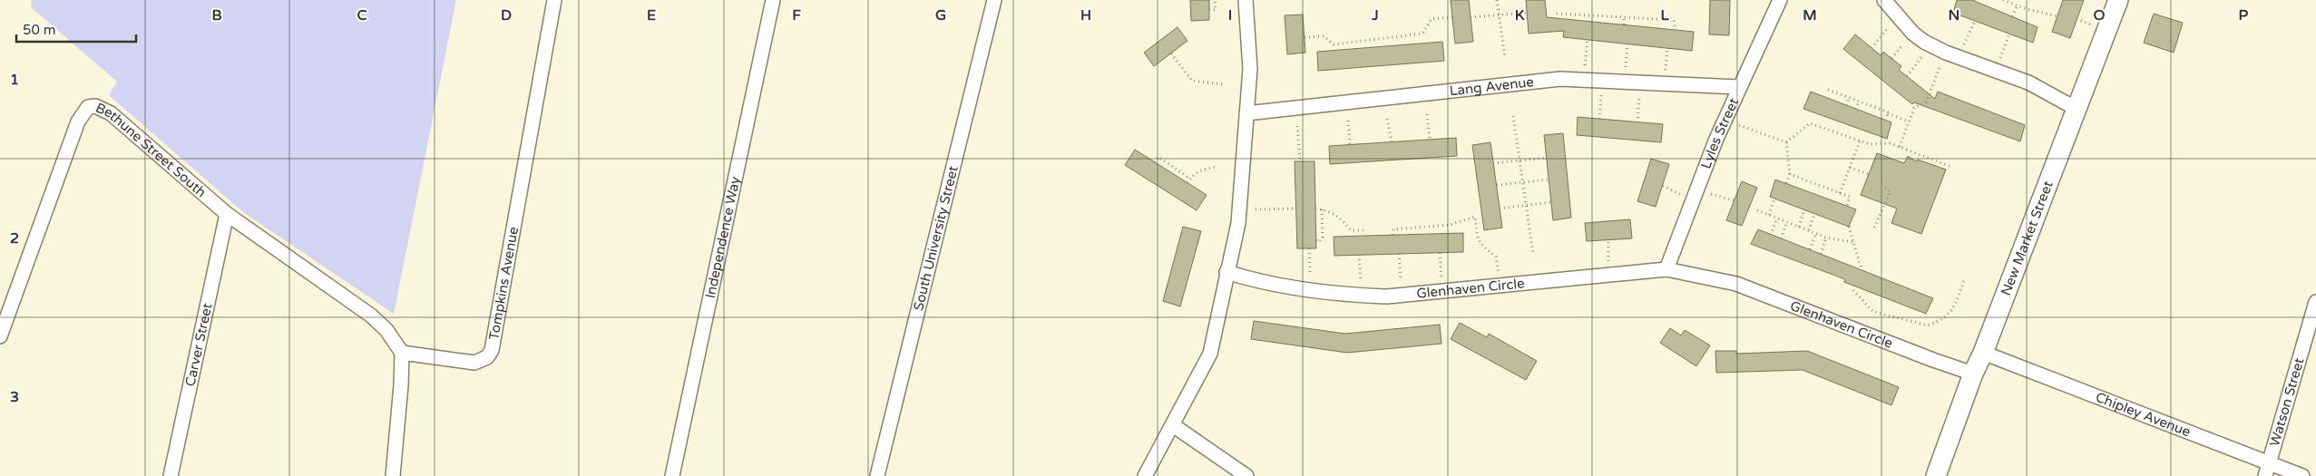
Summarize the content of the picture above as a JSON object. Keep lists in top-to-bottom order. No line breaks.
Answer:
{"streets":{"street":["Lang Avenue","Lyles Street","Bethune Street South","Independence Way","South University Street","New Market Street","Tompkins Avenue","Glenhaven Circle","Carver Street","Watson Street","Chipley Avenue"]},"crossings":[["Lang Avenue","Lyles Street"],["Lyles Street","Glenhaven Circle"],["Bethune Street South","Tompkins Avenue"],["Bethune Street South","Carver Street"],["New Market Street","Glenhaven Circle"],["New Market Street","Chipley Avenue"],["Watson Street","Chipley Avenue"]],"scale_bar":"50 m","grid":{"columns":["B","C","D","E","F","G","H","I","J","K","L","M","N","O","P"],"rows":["1","2","3"]}}
